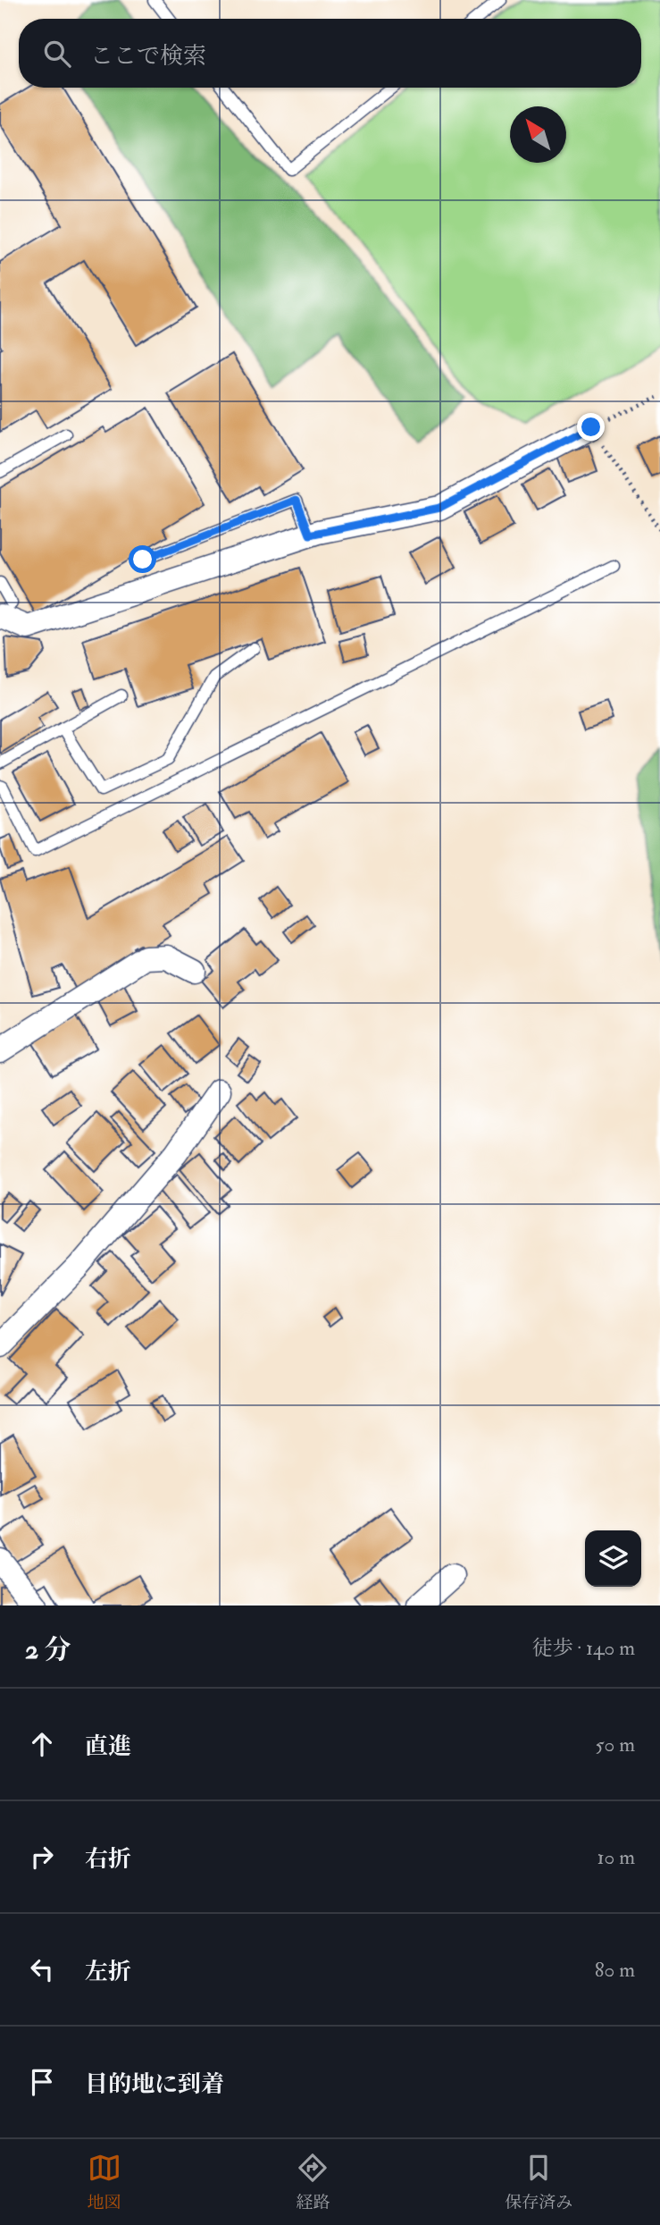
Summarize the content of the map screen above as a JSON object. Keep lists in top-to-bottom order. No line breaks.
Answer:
{"north":"top left","page":{"search":"ここで検索","heading":["2 分","徒歩 · 140 m"],"list":[["直進","50 m"],["右折","10 m"],["左折","80 m"],"目的地に到着"],"nav":["地図","経路","保存済み"]}}
